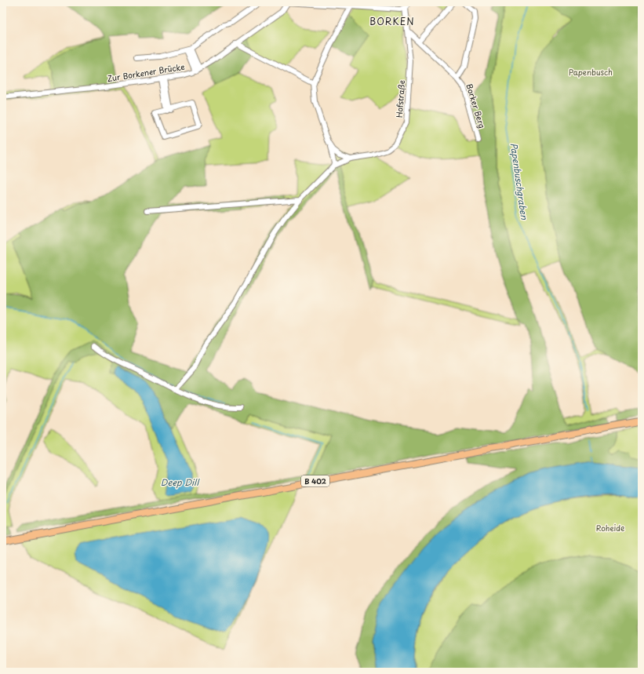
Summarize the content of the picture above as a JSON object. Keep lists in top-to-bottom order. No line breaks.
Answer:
{"streets":{"main road":["B 402"],"street":["Zur Borkener Brücke","Hofstraße","Borker Berg"]},"crossings":[["Hofstraße","Borker Berg"]],"districts":["BORKEN"],"water":["Papenbuschgraben","Deep Dill"],"parks":["Papenbusch","Roheide"]}
